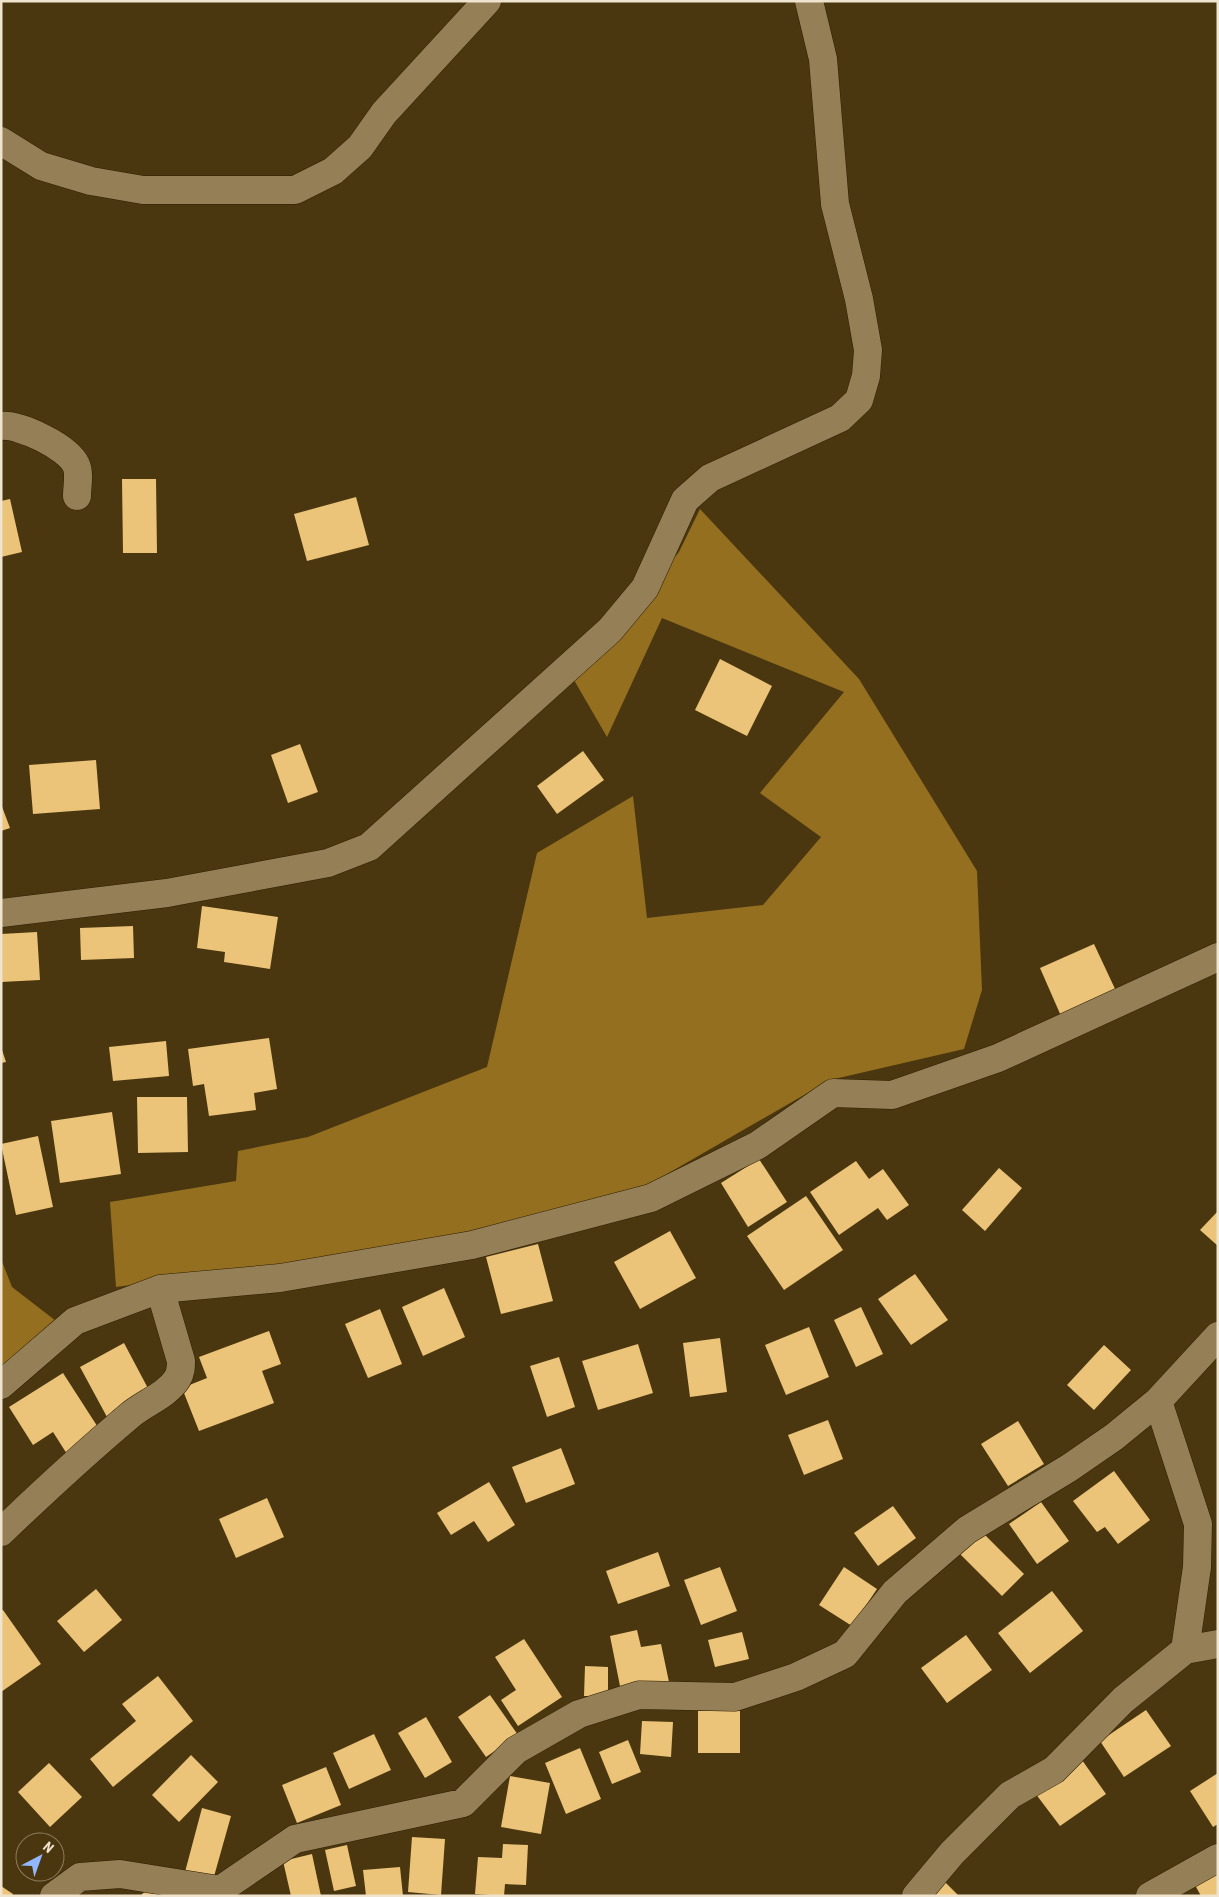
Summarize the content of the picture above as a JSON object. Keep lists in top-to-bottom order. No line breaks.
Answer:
{"north":"top right"}
